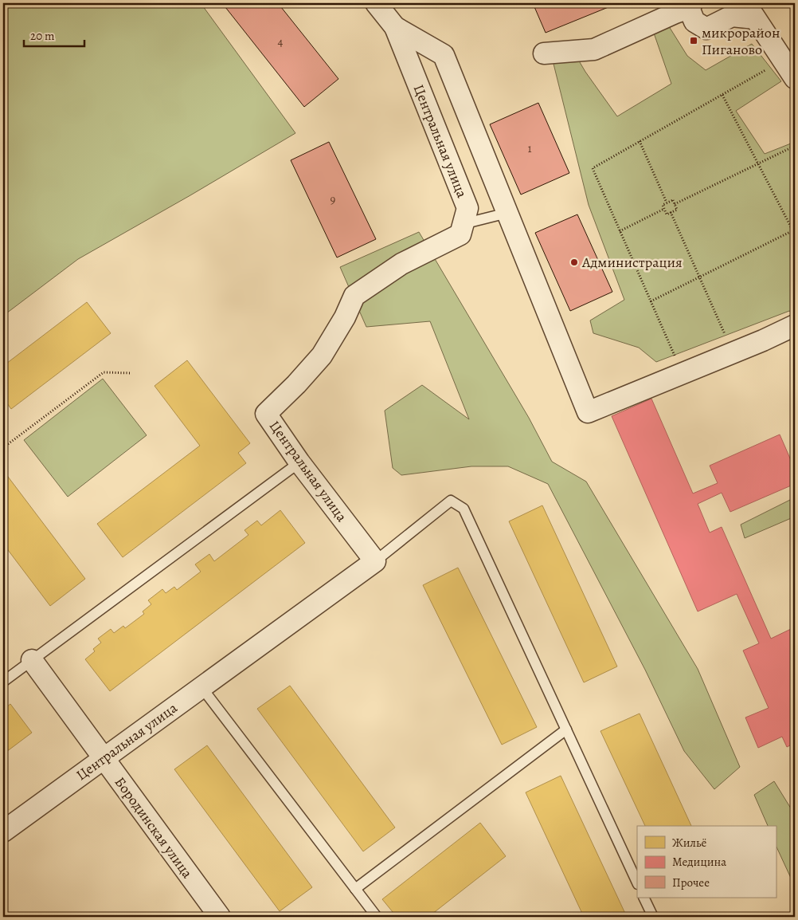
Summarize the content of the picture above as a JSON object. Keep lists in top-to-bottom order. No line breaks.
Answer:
{"streets":{"street":["Центральная улица","Бородинская улица"]},"crossings":[["Центральная улица","Бородинская улица"]],"places":{"transit":["микрорайон Пиганово"],"other":["Администрация"]},"house_numbers":["4","1","9"],"legend":["Жильё","Медицина","Прочее"],"scale_bar":"20 m"}
